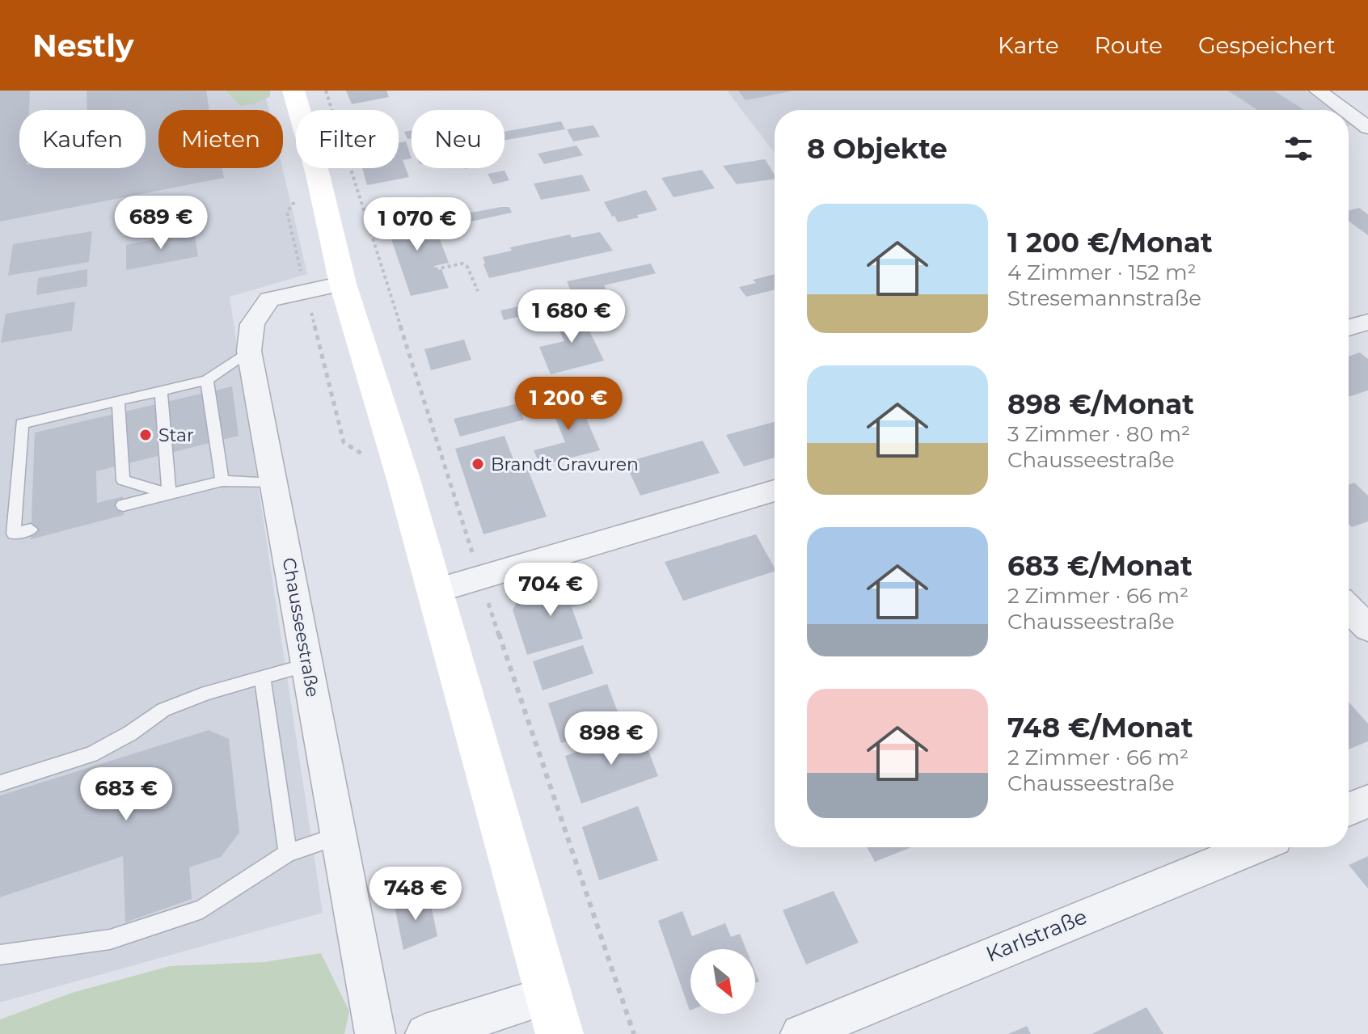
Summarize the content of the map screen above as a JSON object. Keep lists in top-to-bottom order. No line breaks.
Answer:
{"streets":{"street":["Chausseestraße","Karlstraße"]},"places":["Star","Brandt Gravuren"],"north":"bottom right","page":{"header":"Nestly","nav":["Karte","Route","Gespeichert"],"chip":["Kaufen","Mieten","Filter","Neu"],"heading":"8 Objekte","list":[{"name":"1 200 €/Monat","note":"4 Zimmer · 152 m² · Stresemannstraße"},{"name":"898 €/Monat","note":"3 Zimmer · 80 m² · Chausseestraße"},{"name":"683 €/Monat","note":"2 Zimmer · 66 m² · Chausseestraße"},{"name":"748 €/Monat","note":"2 Zimmer · 66 m² · Chausseestraße"}],"price":["689 €","1 070 €","1 680 €","1 200 €","704 €","898 €","683 €","748 €"]}}
